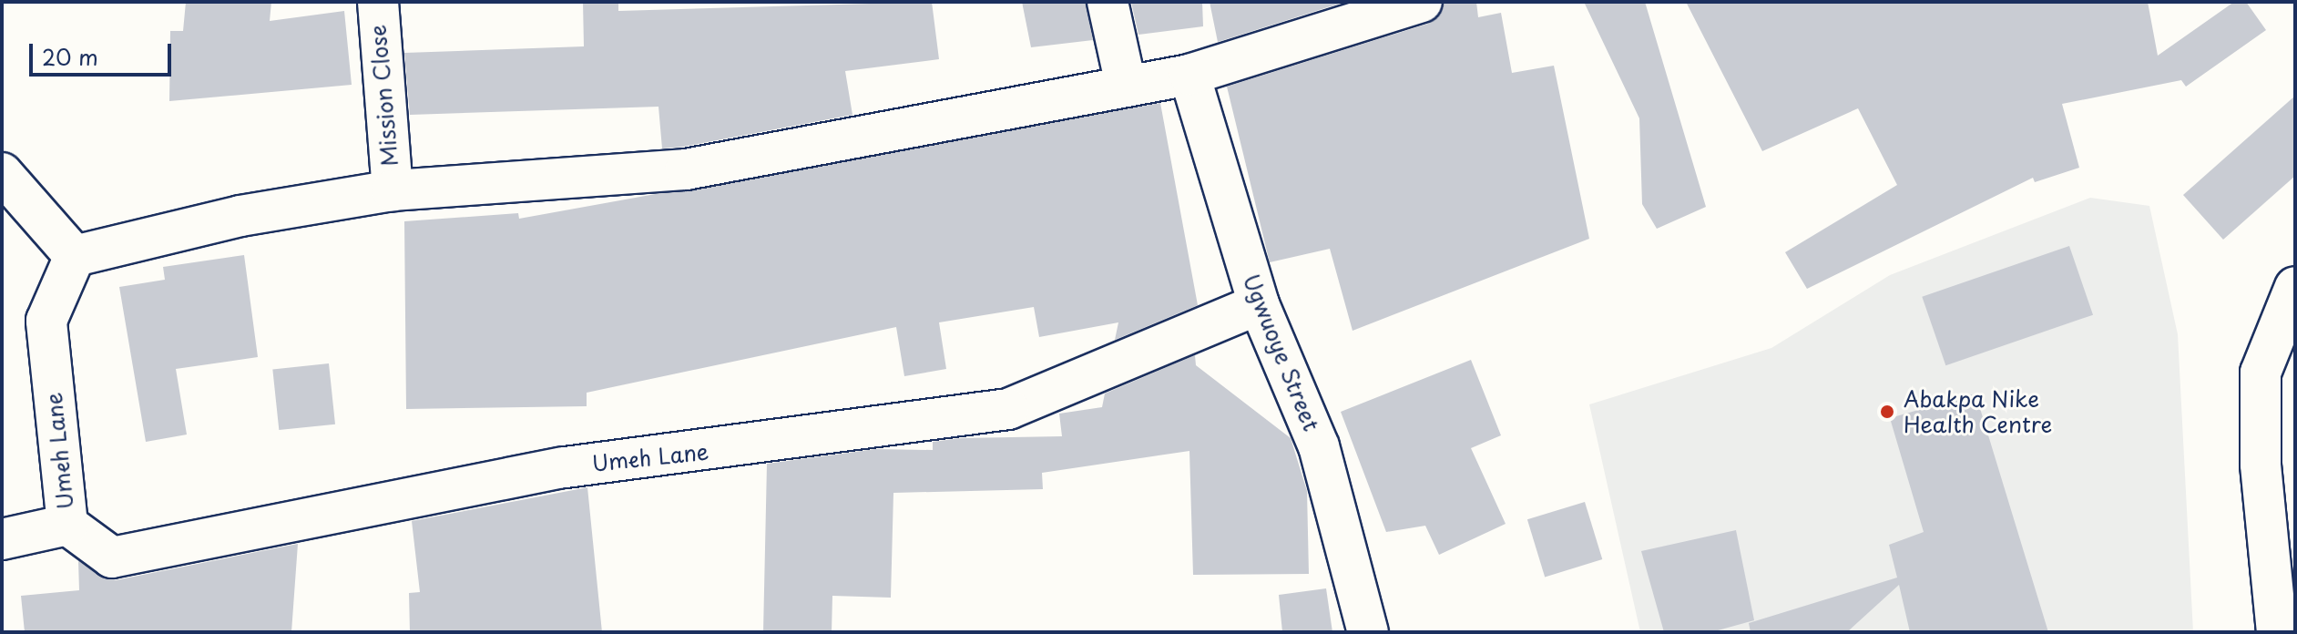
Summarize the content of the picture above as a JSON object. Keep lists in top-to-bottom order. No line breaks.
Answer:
{"streets":{"street":["Mission Close","Ugwuoye Street","Umeh Lane"]},"crossings":[["Ugwuoye Street","Umeh Lane"]],"places":["Abakpa Nike Health Centre"],"scale_bar":"20 m"}
